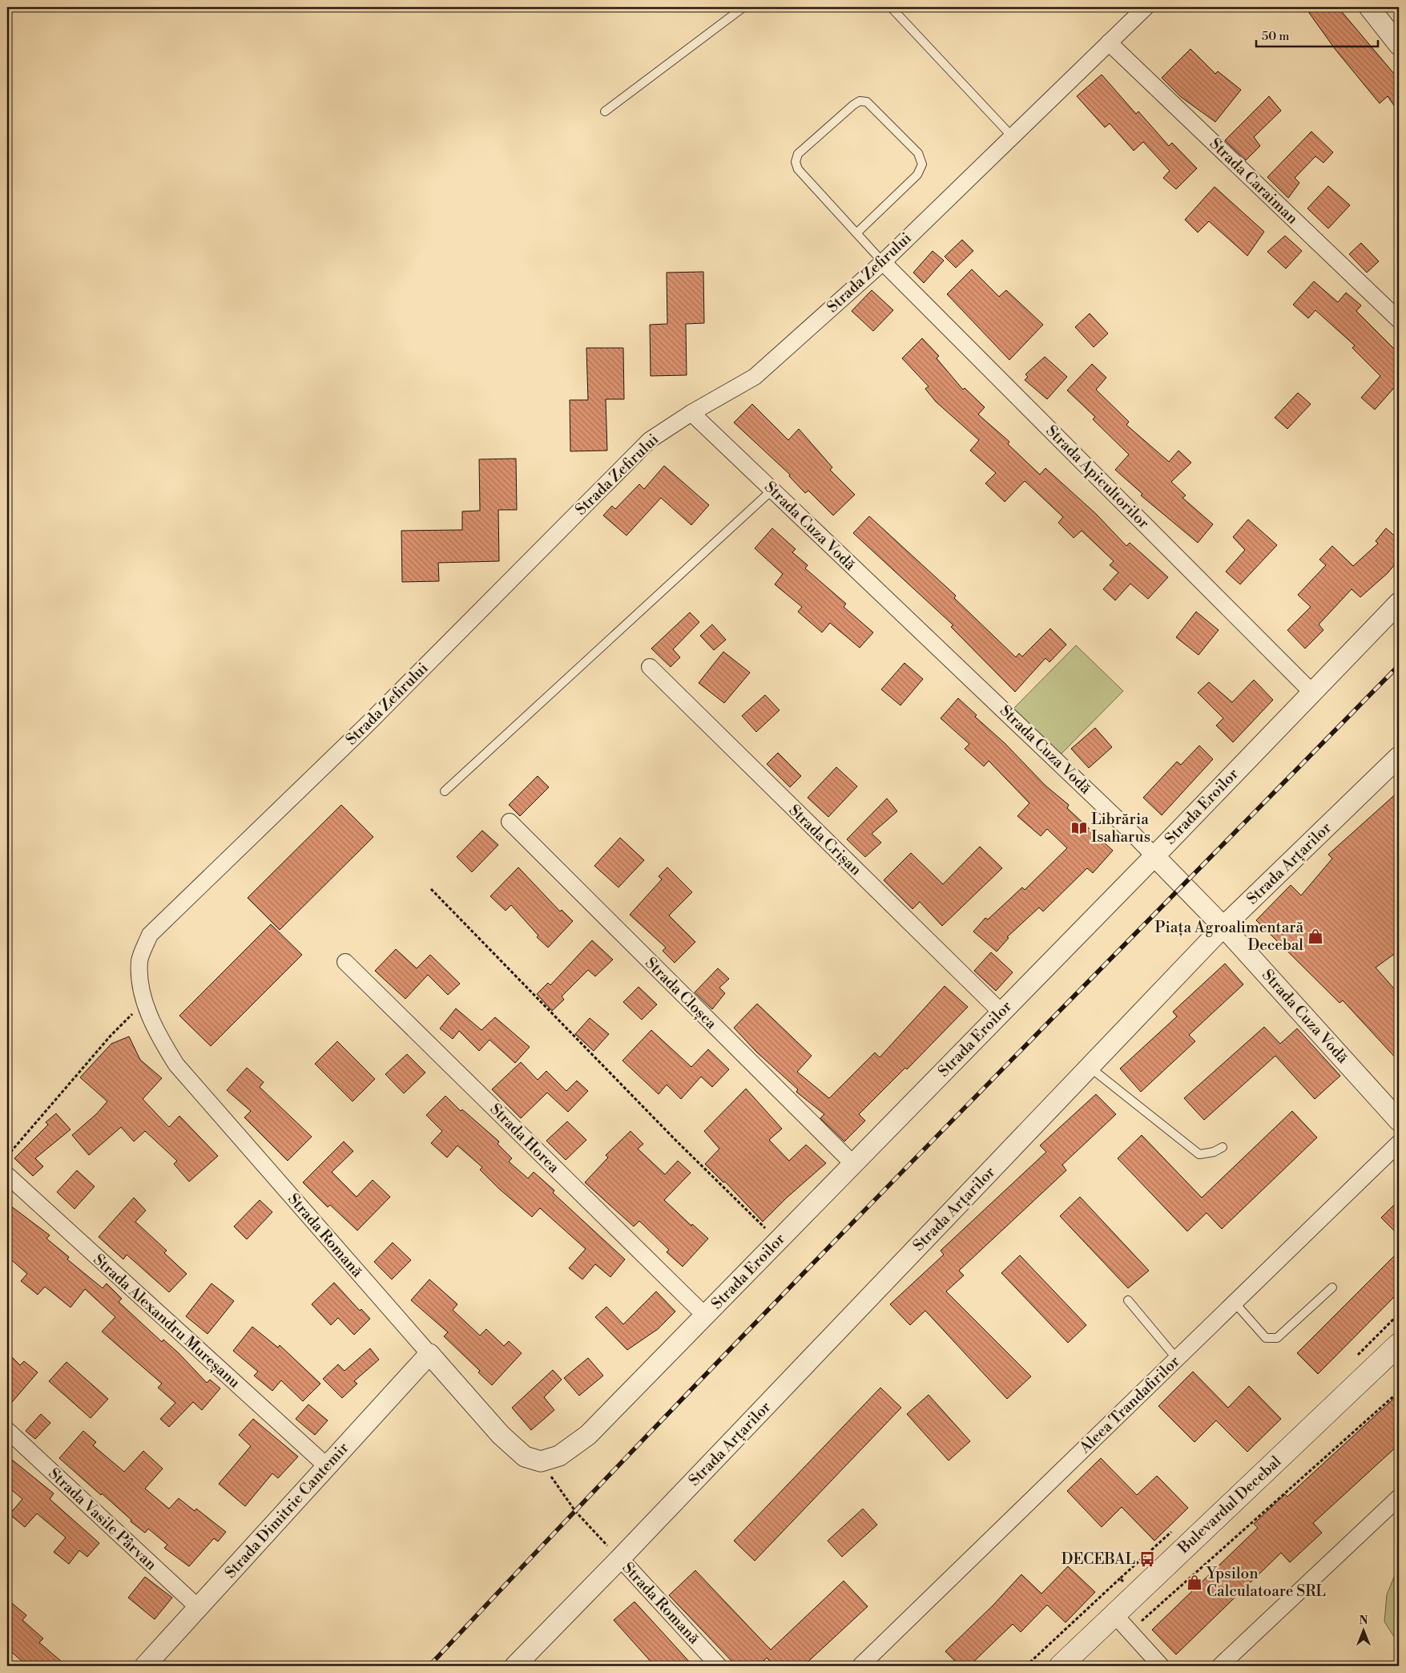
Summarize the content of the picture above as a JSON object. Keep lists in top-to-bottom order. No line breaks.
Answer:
{"streets":{"main road":["Bulevardul Decebal"],"street":["Strada Caraiman","Strada Zefirului","Strada Apicultorilor","Strada Cuza Vodă","Strada Eroilor","Strada Crișan","Strada Arțarilor","Strada Cloșca","Strada Horea","Strada Romană","Strada Alexandru Mureșanu","Aleea Trandafirilor","Strada Dimitrie Cantemir","Strada Vasile Pârvan"]},"crossings":[["Strada Caraiman","Strada Zefirului"],["Strada Zefirului","Strada Apicultorilor"],["Strada Zefirului","Strada Cuza Vodă"],["Strada Zefirului","Strada Romană"],["Strada Apicultorilor","Strada Eroilor"],["Strada Cuza Vodă","Strada Eroilor"],["Strada Cuza Vodă","Strada Arțarilor"],["Strada Eroilor","Strada Crișan"],["Strada Eroilor","Strada Cloșca"],["Strada Eroilor","Strada Horea"],["Strada Eroilor","Strada Romană"],["Strada Arțarilor","Strada Romană"],["Strada Romană","Strada Dimitrie Cantemir"],["Strada Alexandru Mureșanu","Strada Dimitrie Cantemir"],["Strada Dimitrie Cantemir","Strada Vasile Pârvan"]],"places":{"library":["Librăria Isaharus"],"shop":["Piața Agroalimentară Decebal","Ypsilon Calculatoare SRL"],"bus stop":["DECEBAL"]},"scale_bar":"50 m","north":"top"}
